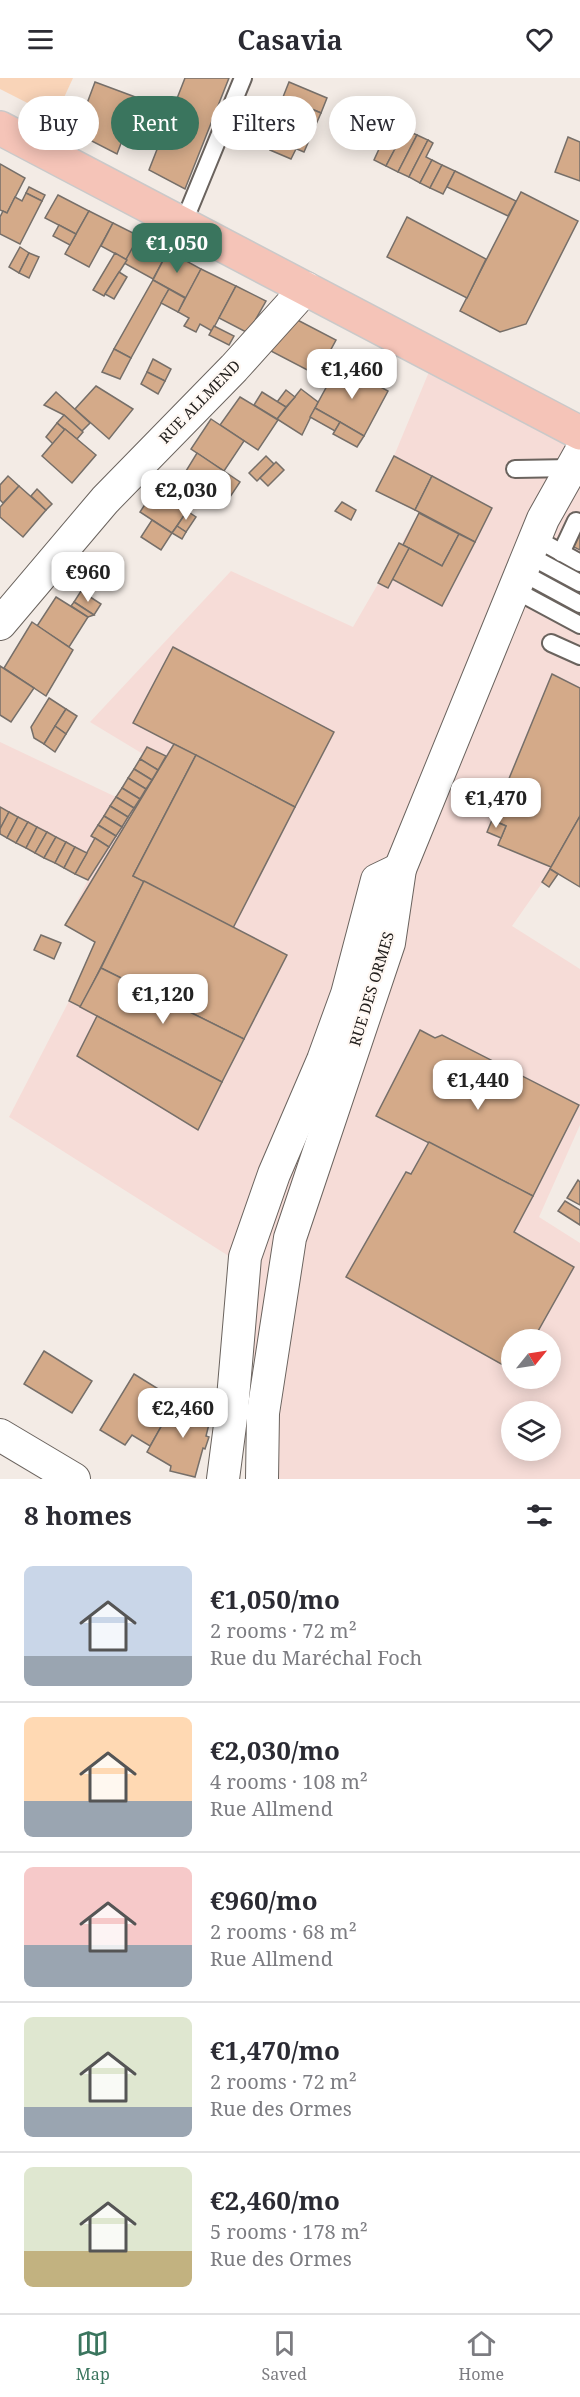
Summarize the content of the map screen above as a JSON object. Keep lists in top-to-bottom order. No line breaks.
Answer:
{"streets":{"street":["RUE ALLMEND","RUE DES ORMES"]},"north":"top right","page":{"header":"Casavia","chip":["Buy","Rent","Filters","New"],"price":["€1,050","€1,460","€2,030","€960","€1,470","€1,120","€1,440","€2,460"],"heading":"8 homes","list":[{"name":"€1,050/mo","note":"2 rooms · 72 m² · Rue du Maréchal Foch"},{"name":"€2,030/mo","note":"4 rooms · 108 m² · Rue Allmend"},{"name":"€960/mo","note":"2 rooms · 68 m² · Rue Allmend"},{"name":"€1,470/mo","note":"2 rooms · 72 m² · Rue des Ormes"},{"name":"€2,460/mo","note":"5 rooms · 178 m² · Rue des Ormes"}],"tabs":["Map","Saved","Home"]}}
